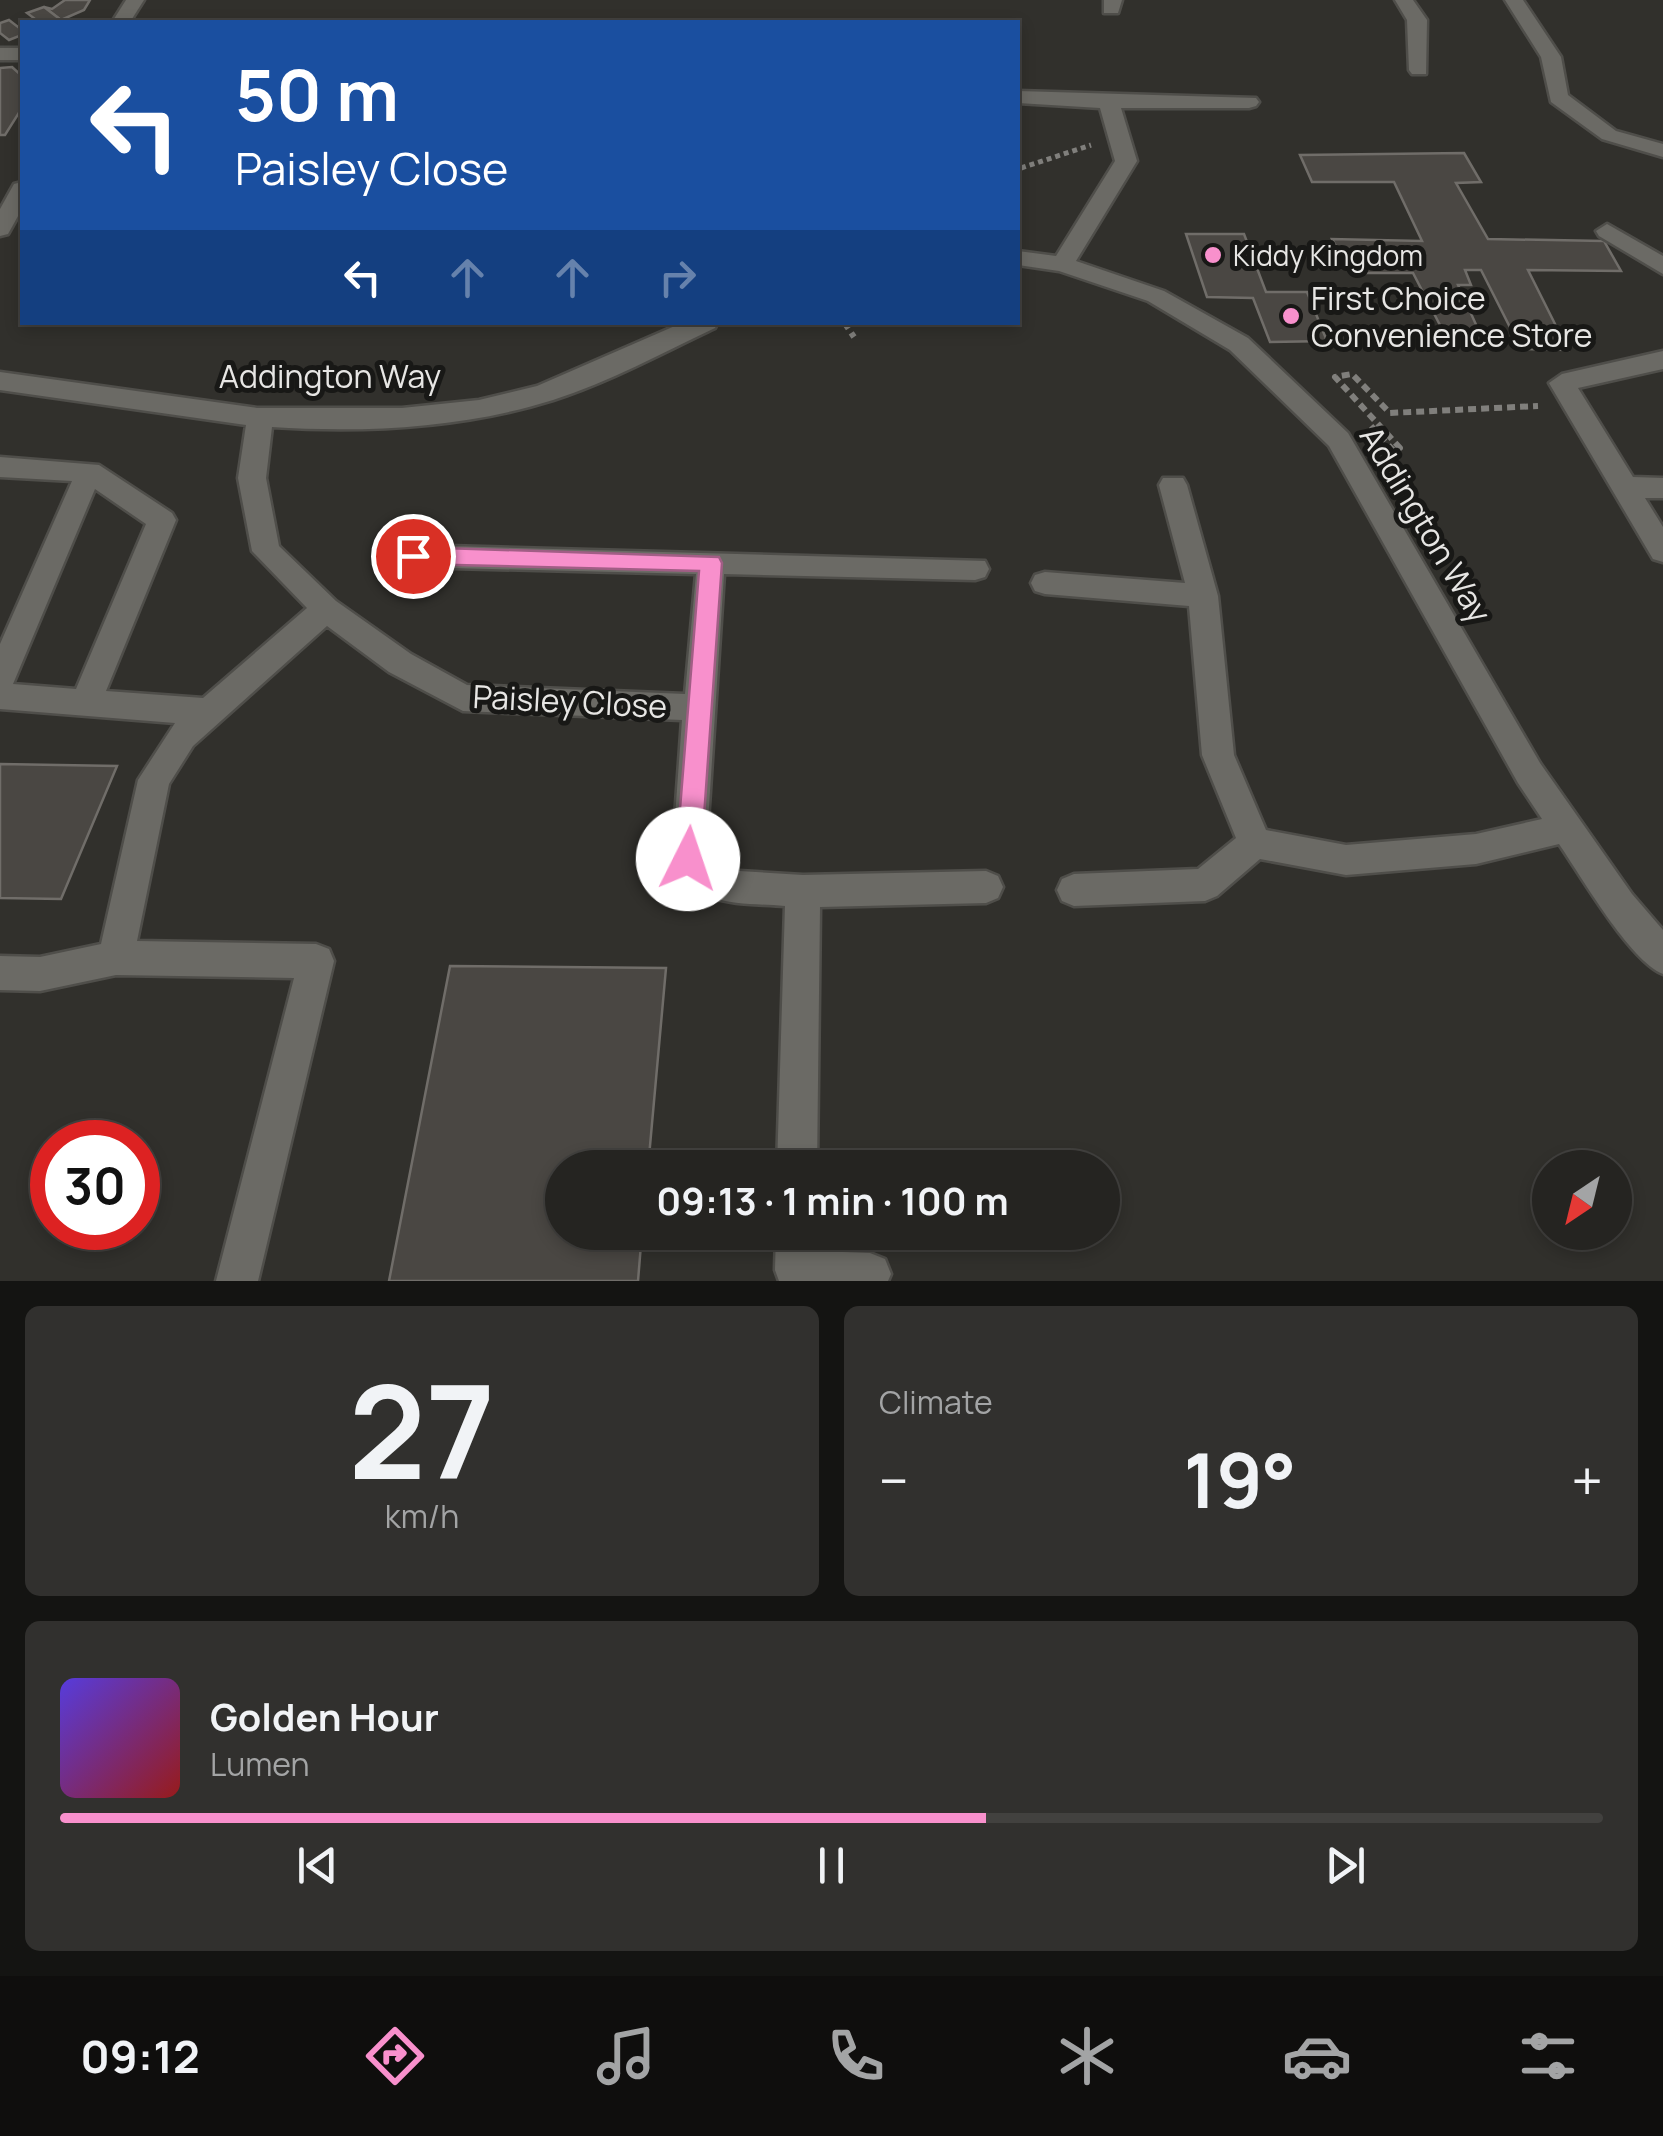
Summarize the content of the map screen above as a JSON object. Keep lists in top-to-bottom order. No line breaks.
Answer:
{"streets":{"street":["Addington Way","Paisley Close"]},"crossings":[["Addington Way","Paisley Close"]],"places":["Kiddy Kingdom","First Choice Convenience Store"],"north":"bottom left","page":{"turn":["50 m","Paisley Close"],"limit":"30","trip":"09:13 · 1 min · 100 m","tile":[["27","km/h"],"Climate"],"heat":["−","19°","+"],"song":["Golden Hour","Lumen"],"tabs":"09:12"}}
